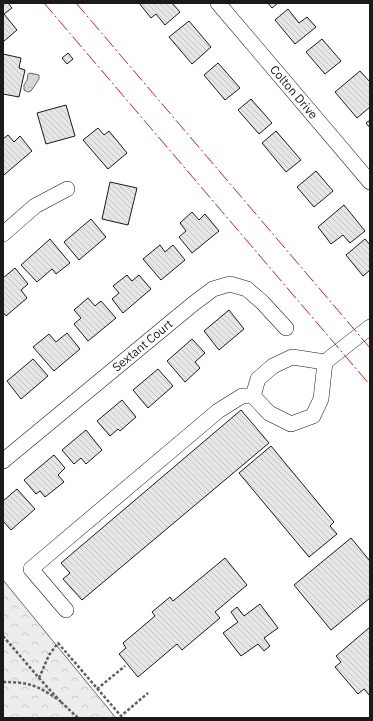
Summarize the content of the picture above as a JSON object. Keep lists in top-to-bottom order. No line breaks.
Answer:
{"streets":{"street":["Colton Drive","Sextant Court"]}}
